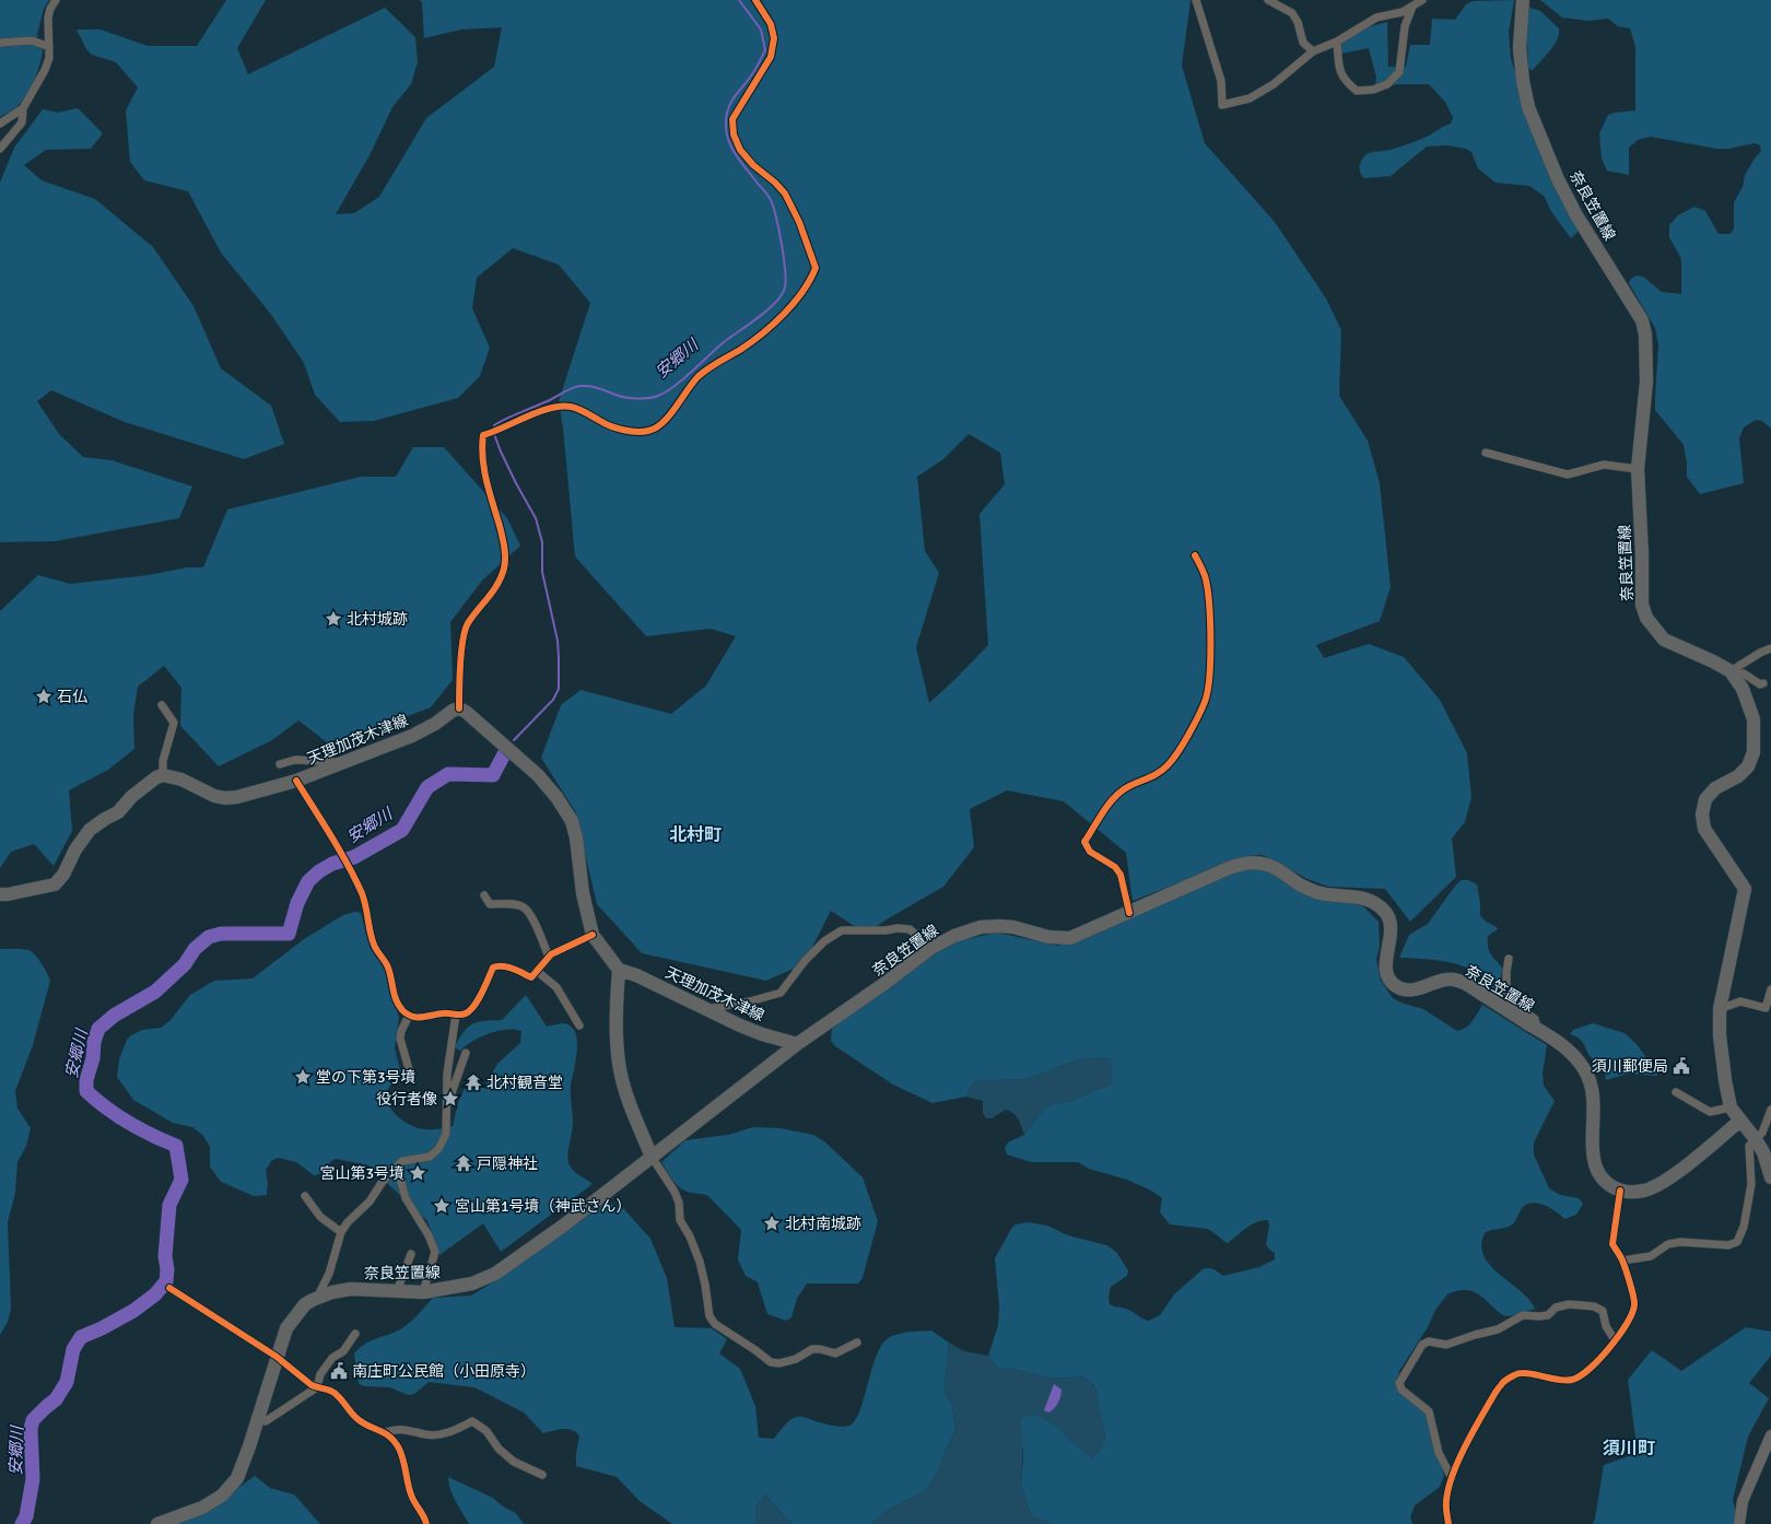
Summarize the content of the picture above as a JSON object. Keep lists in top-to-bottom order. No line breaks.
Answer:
{"streets":{"main road":["奈良笠置線","天理加茂木津線"]},"crossings":[["奈良笠置線","天理加茂木津線"]],"districts":["北村町","須川町"],"water":["安郷川"],"places":{"place":["北村城跡","石仏","堂の下第3号墳","役行者像","宮山第3号墳","宮山第1号墳（神武さん）","北村南城跡"],"public building":["須川郵便局","南庄町公民館（小田原寺）"],"temple":["北村観音堂","戸隠神社"]}}
